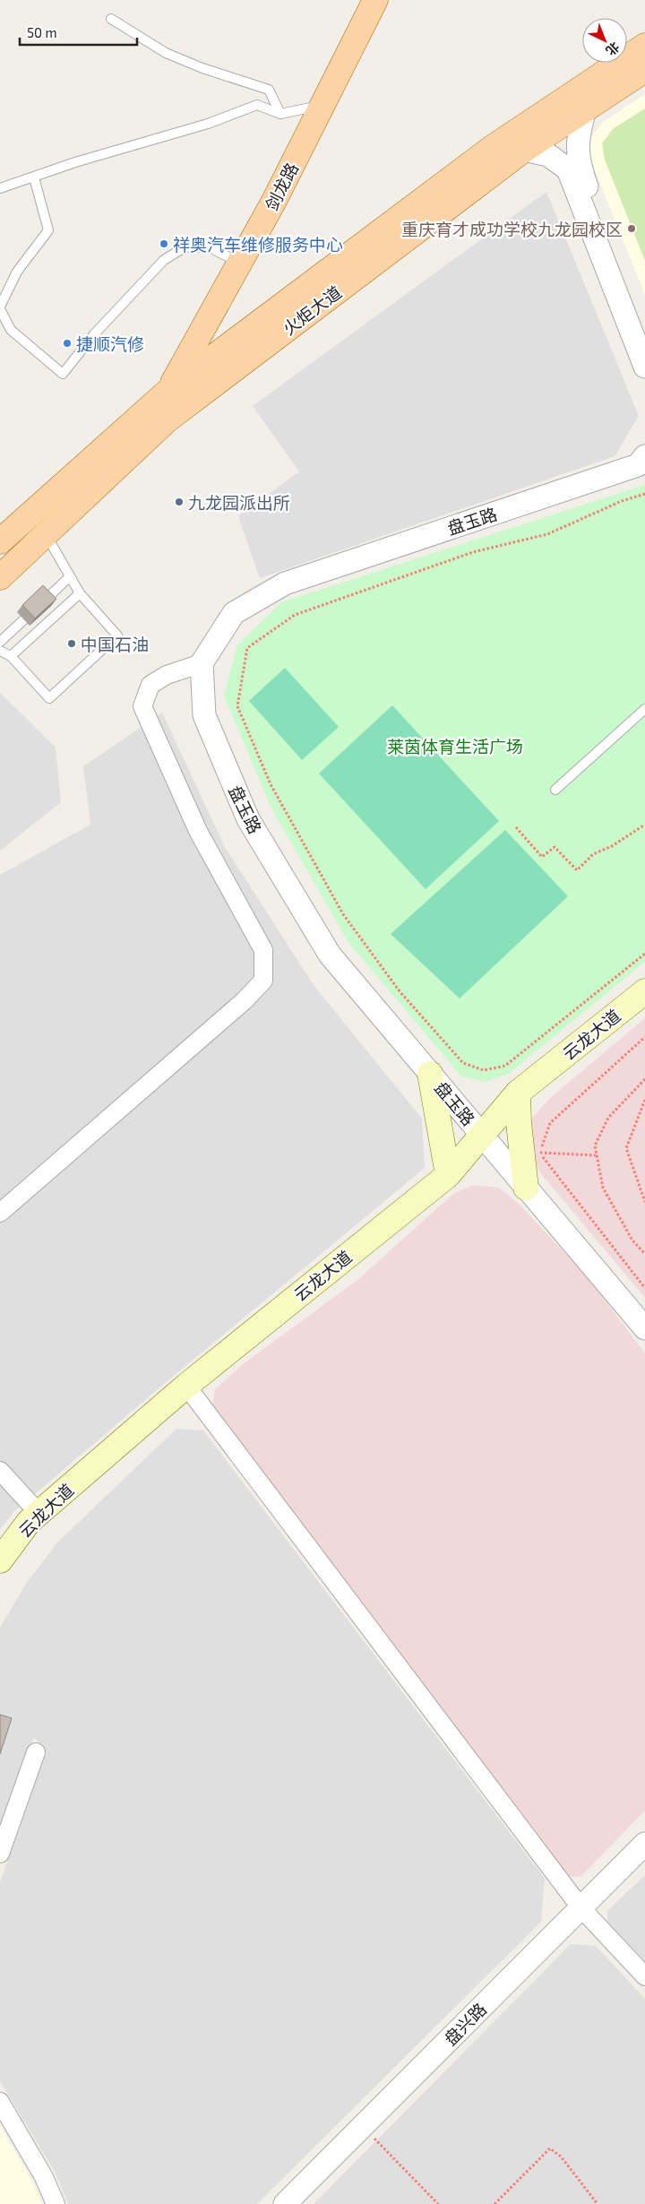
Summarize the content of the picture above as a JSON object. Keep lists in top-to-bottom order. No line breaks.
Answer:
{"streets":{"main road":["剑龙路","火炬大道","云龙大道"],"street":["盘玉路","盘兴路"]},"crossings":[["剑龙路","火炬大道"],["盘玉路","云龙大道"]],"parks":["莱茵体育生活广场"],"places":["重庆育才成功学校九龙园校区","祥奥汽车维修服务中心","捷顺汽修","九龙园派出所","中国石油"],"scale_bar":"50 m","north":"bottom right"}
